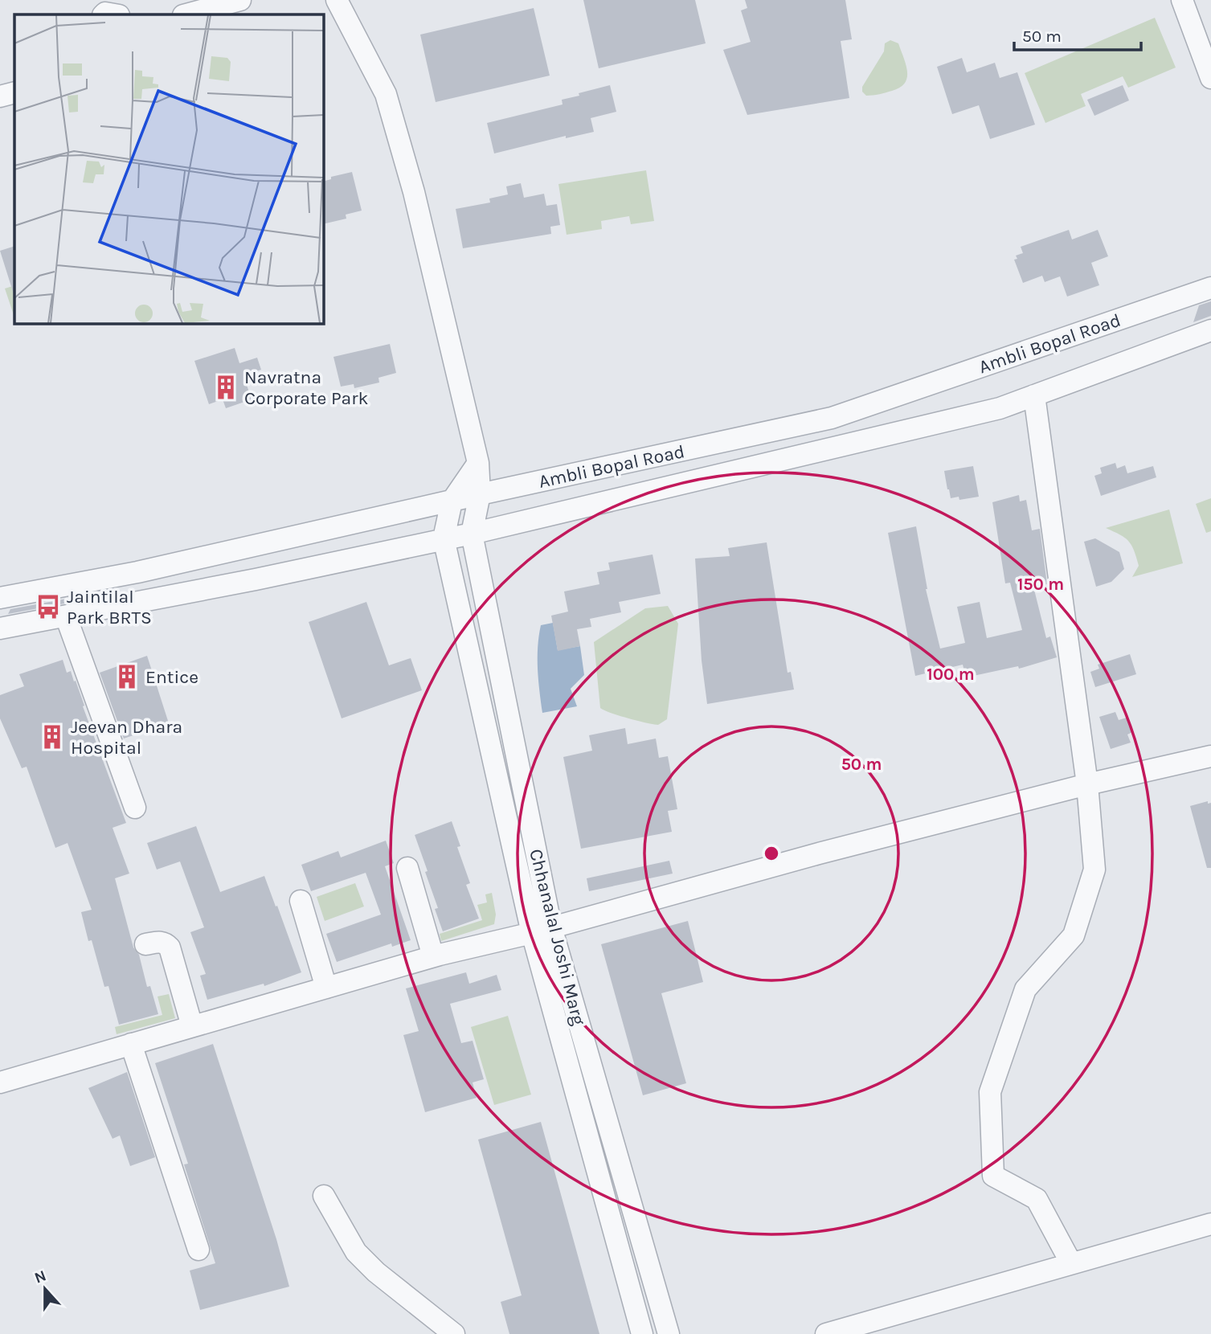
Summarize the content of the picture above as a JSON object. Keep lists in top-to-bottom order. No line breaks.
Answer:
{"streets":{"street":["Ambli Bopal Road","Chhanalal Joshi Marg"]},"crossings":[["Ambli Bopal Road","Chhanalal Joshi Marg"]],"places":{"building":["Navratna Corporate Park","Entice","Jeevan Dhara Hospital"],"bus stop":["Jaintilal Park BRTS"]},"scale_bar":"50 m","north":"top","rings":["150 m","100 m","50 m"]}
